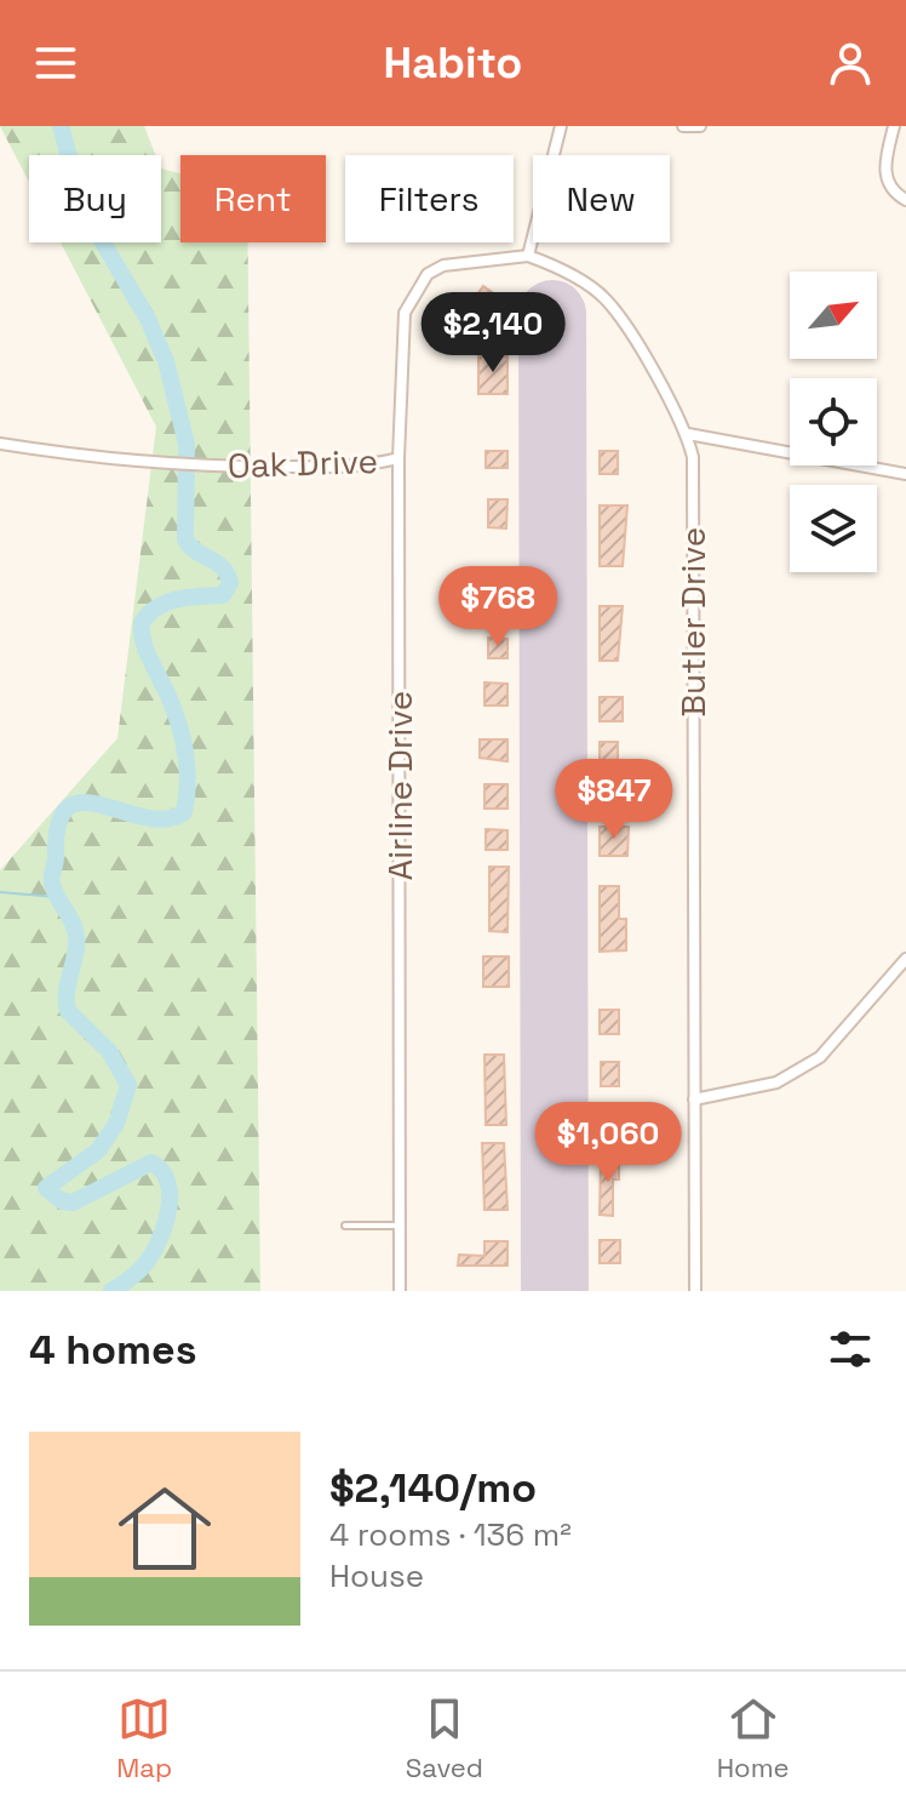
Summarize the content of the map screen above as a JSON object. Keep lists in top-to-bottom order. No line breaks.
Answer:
{"streets":{"street":["Oak Drive","Butler Drive","Airline Drive"]},"crossings":[["Oak Drive","Airline Drive"],["Butler Drive","Airline Drive"]],"north":"top right","page":{"header":"Habito","chip":["Buy","Rent","Filters","New"],"price":["$2,140","$768","$847","$1,060"],"heading":"4 homes","list":[{"name":"$2,140/mo","note":"4 rooms · 136 m² · House"}],"tabs":["Map","Saved","Home"]}}
